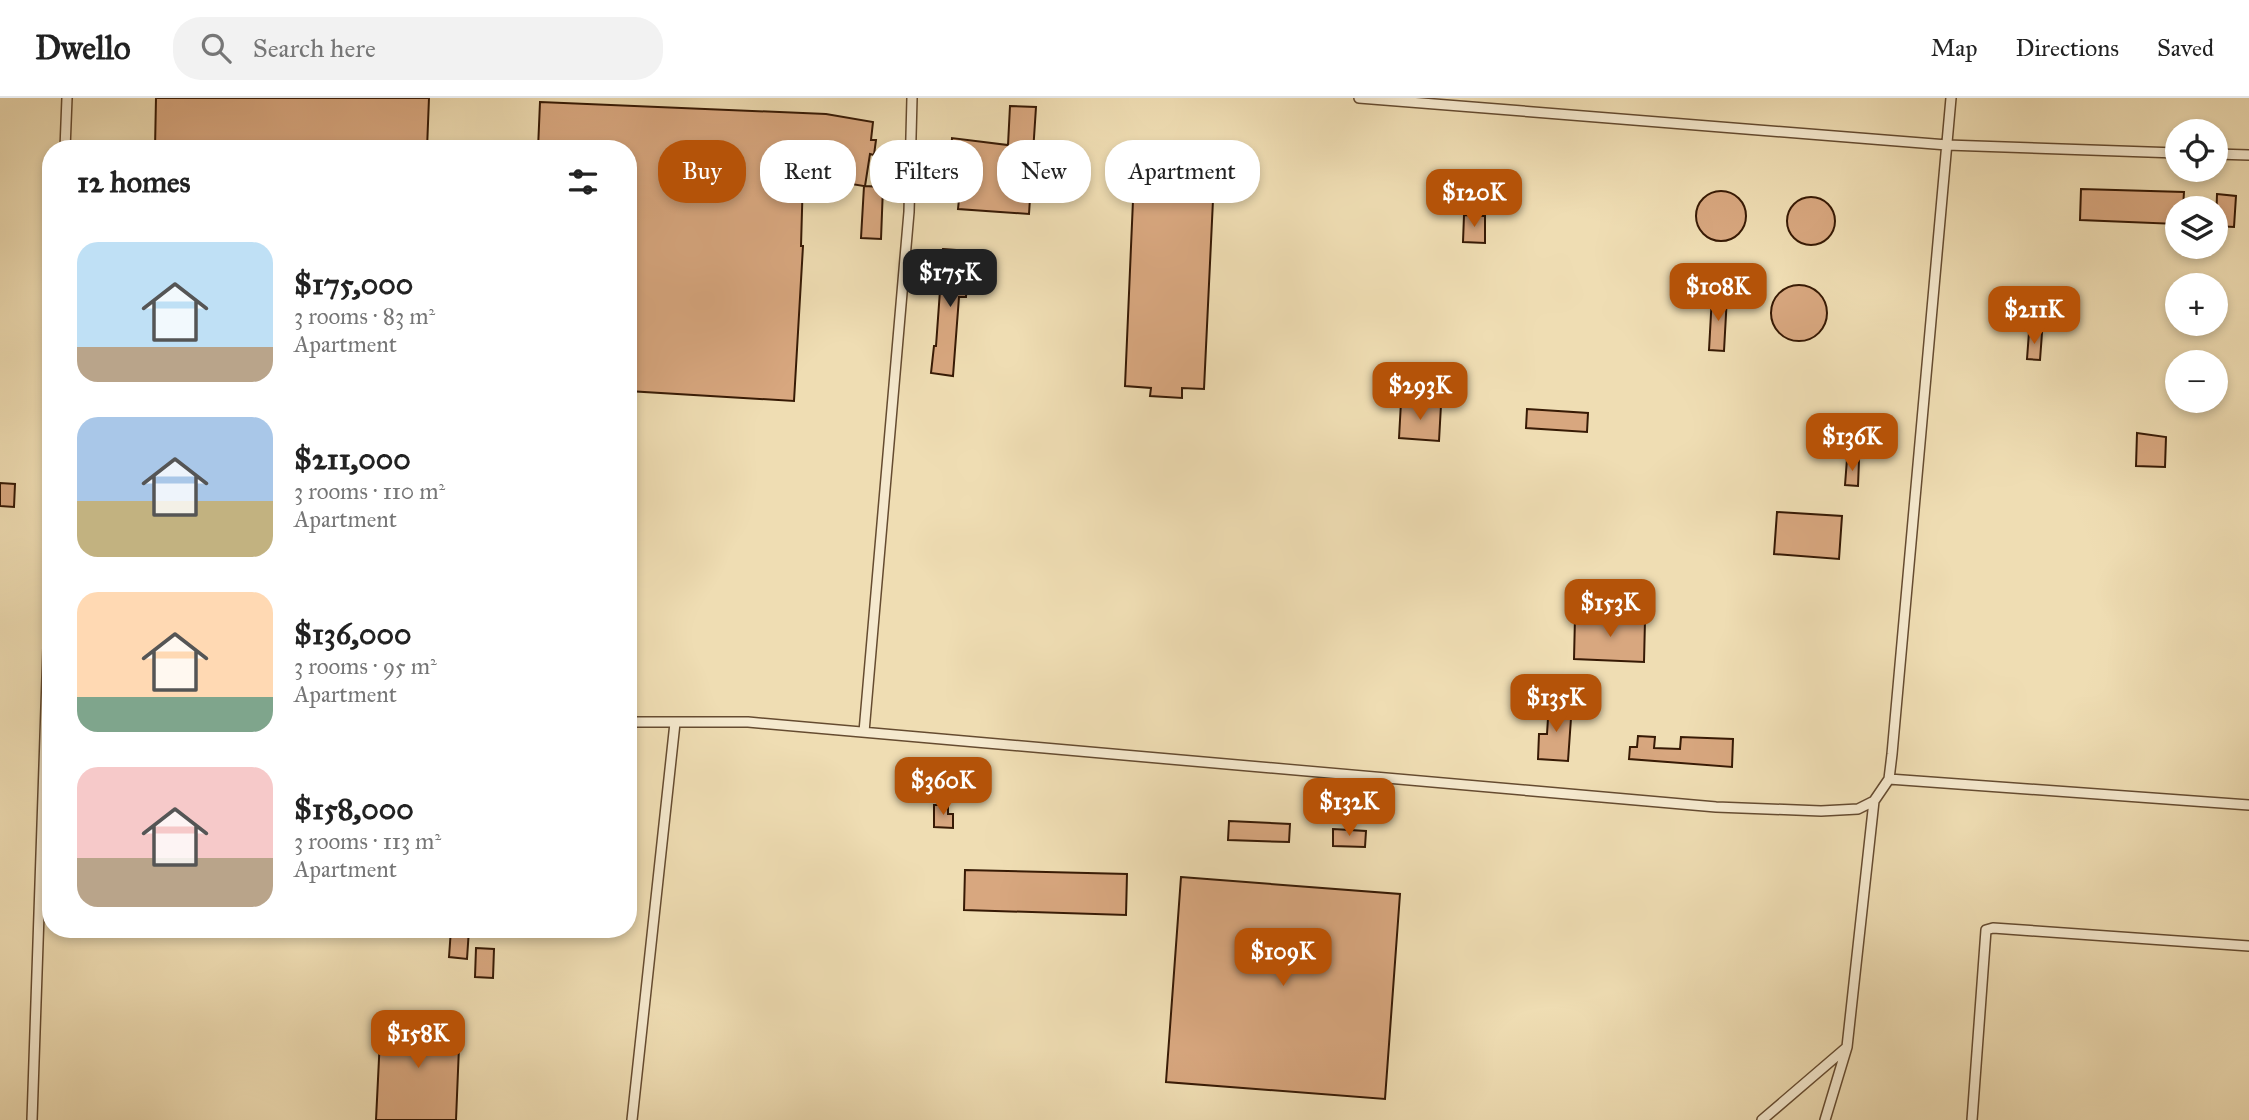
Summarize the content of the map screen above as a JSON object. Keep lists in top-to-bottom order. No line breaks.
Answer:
{"page":{"header":"Dwello","search":"Search here","nav":["Map","Directions","Saved"],"map_buttons":["+","−"],"chip":["Buy","Rent","Filters","New","Apartment"],"heading":"12 homes","price":["$120K","$175K","$108K","$211K","$293K","$136K","$153K","$135K","$360K","$132K","$109K","$158K"],"list":[{"name":"$175,000","note":"3 rooms · 83 m² · Apartment"},{"name":"$211,000","note":"3 rooms · 110 m² · Apartment"},{"name":"$136,000","note":"3 rooms · 95 m² · Apartment"},{"name":"$158,000","note":"3 rooms · 113 m² · Apartment"}]}}
